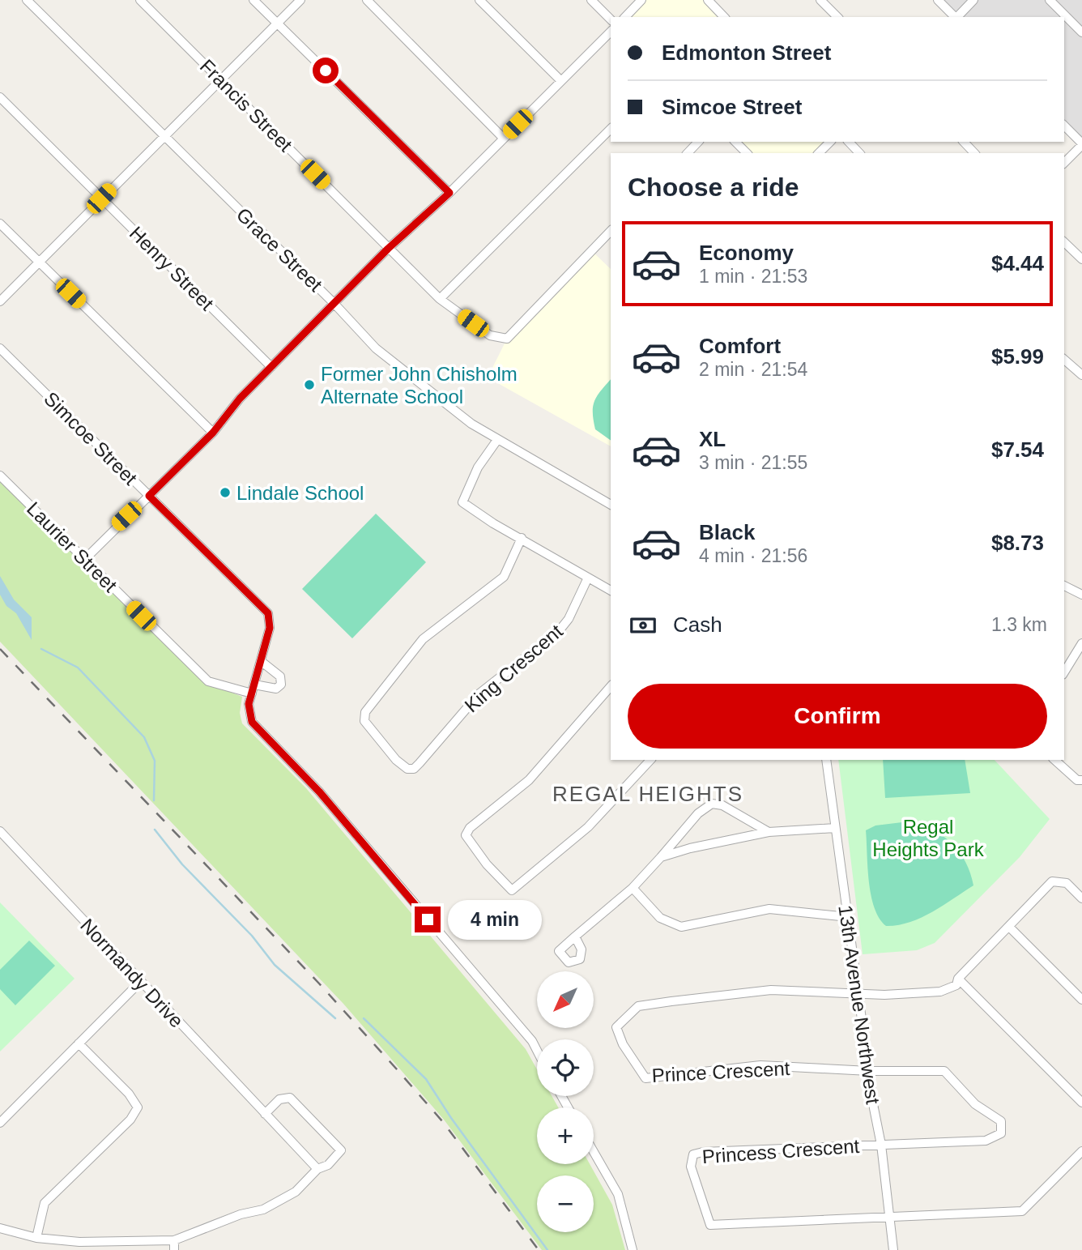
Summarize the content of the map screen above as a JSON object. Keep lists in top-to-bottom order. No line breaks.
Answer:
{"streets":{"street":["Francis Street","Grace Street","Henry Street","Simcoe Street","Laurier Street","King Crescent","Normandy Drive","13th Avenue Northwest","Prince Crescent","Princess Crescent"]},"crossings":[["Simcoe Street","Laurier Street"],["13th Avenue Northwest","Prince Crescent"],["13th Avenue Northwest","Princess Crescent"]],"districts":["REGAL HEIGHTS"],"parks":["Regal Heights Park"],"places":["Former John Chisholm Alternate School","Lindale School"],"north":"bottom left","page":{"banner":["Edmonton Street","Simcoe Street"],"heading":"Choose a ride","list":[{"name":"Economy","note":"1 min · 21:53","value":"$4.44"},{"name":"Comfort","note":"2 min · 21:54","value":"$5.99"},{"name":"XL","note":"3 min · 21:55","value":"$7.54"},{"name":"Black","note":"4 min · 21:56","value":"$8.73"}],"pay":["Cash","1.3 km"],"buttons":"Confirm","bubble":"4 min","map_buttons":["+","−"]}}
